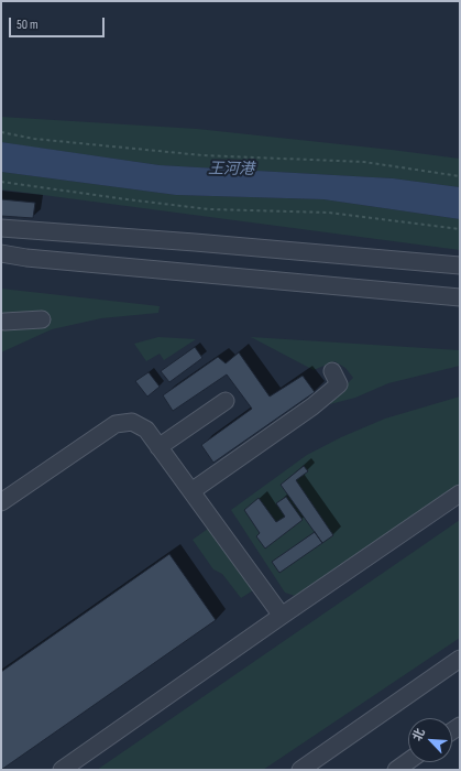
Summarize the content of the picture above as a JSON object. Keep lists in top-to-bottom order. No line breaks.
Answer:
{"water":["王河港"],"scale_bar":"50 m","north":"top left"}
